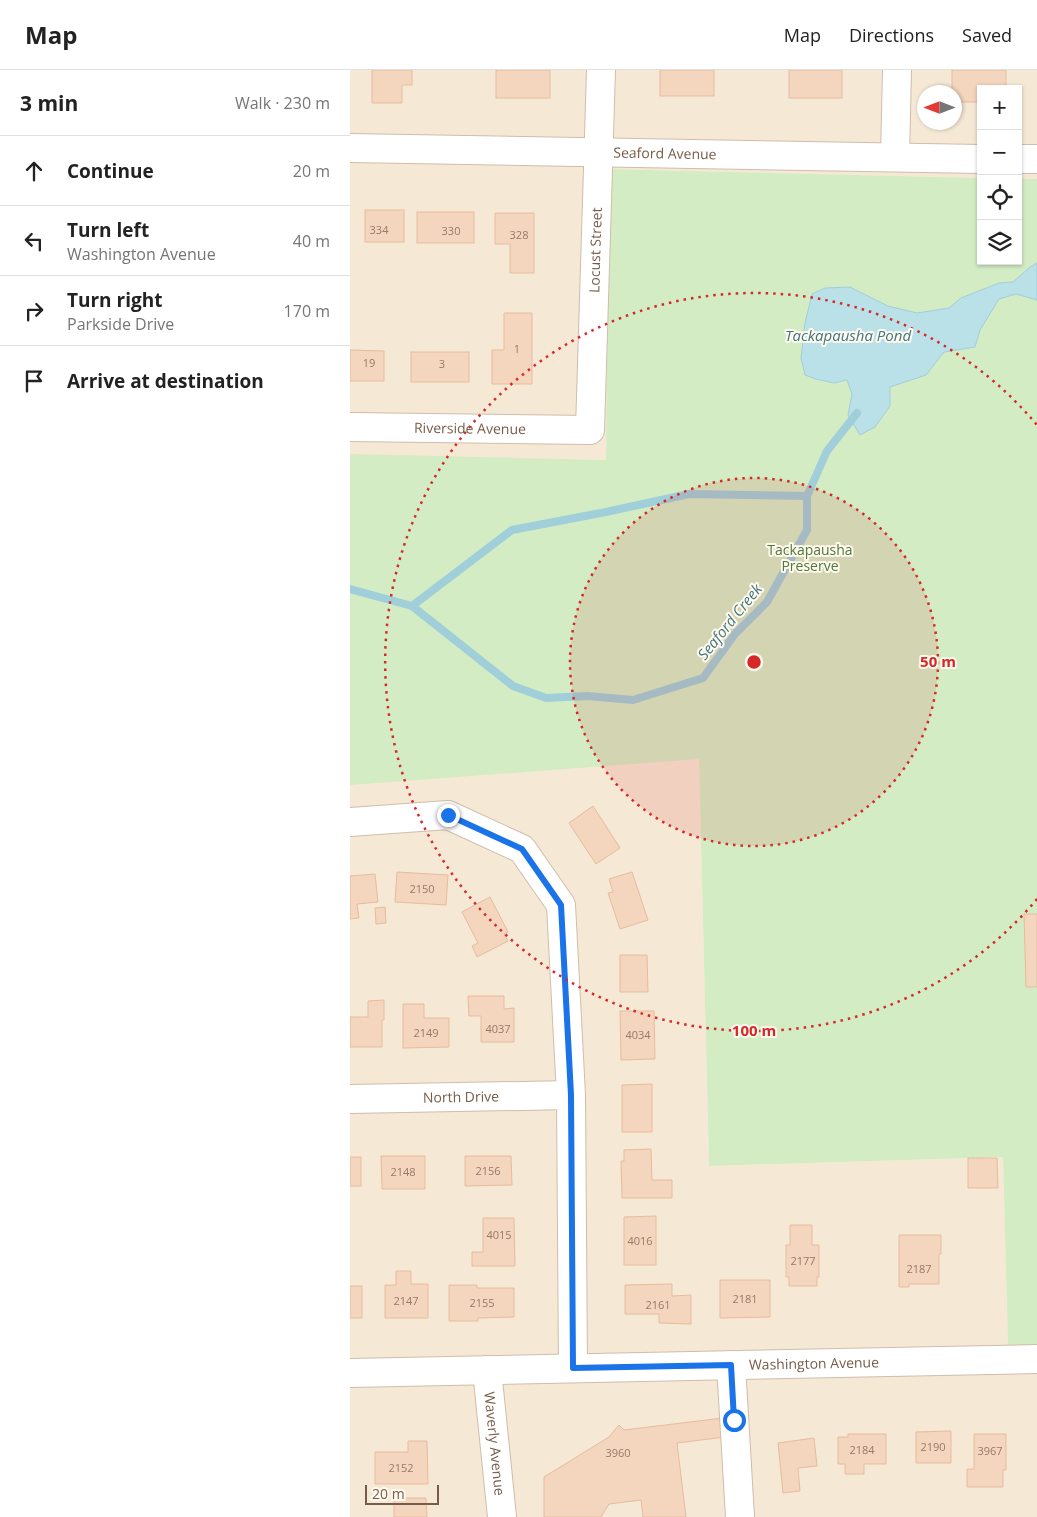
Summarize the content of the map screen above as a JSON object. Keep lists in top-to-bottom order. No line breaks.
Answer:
{"streets":{"street":["Seaford Avenue","Locust Street","Riverside Avenue","North Drive","Washington Avenue","Waverly Avenue"]},"crossings":[["Seaford Avenue","Locust Street"],["Locust Street","Riverside Avenue"],["Washington Avenue","Waverly Avenue"]],"water":["Tackapausha Pond","Seaford Creek"],"parks":["Tackapausha Preserve"],"house_numbers":["334","330","328","1","19","3","2150","4037","2149","4034","2156","2148","4015","4016","2177","2187","2181","2147","2155","2161","2190","2184","3967","3960","2152"],"scale_bar":"20 m","north":"left","page":{"header":"Map","nav":["Map","Directions","Saved"],"heading":["3 min","Walk · 230 m"],"map_buttons":["+","−"],"list":[["Continue","20 m"],["Turn left","Washington Avenue","40 m"],["Turn right","Parkside Drive","170 m"],"Arrive at destination"],"scale":"20 m"},"rings":["50 m","100 m"]}
